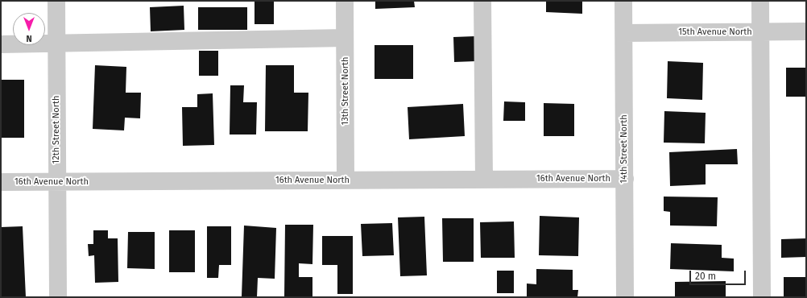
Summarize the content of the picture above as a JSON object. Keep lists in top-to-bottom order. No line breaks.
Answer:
{"streets":{"street":["15th Avenue North","13th Street North","12th Street North","14th Street North","16th Avenue North"]},"crossings":[["15th Avenue North","14th Street North"],["13th Street North","16th Avenue North"],["12th Street North","16th Avenue North"],["14th Street North","16th Avenue North"]],"scale_bar":"20 m","north":"bottom"}
